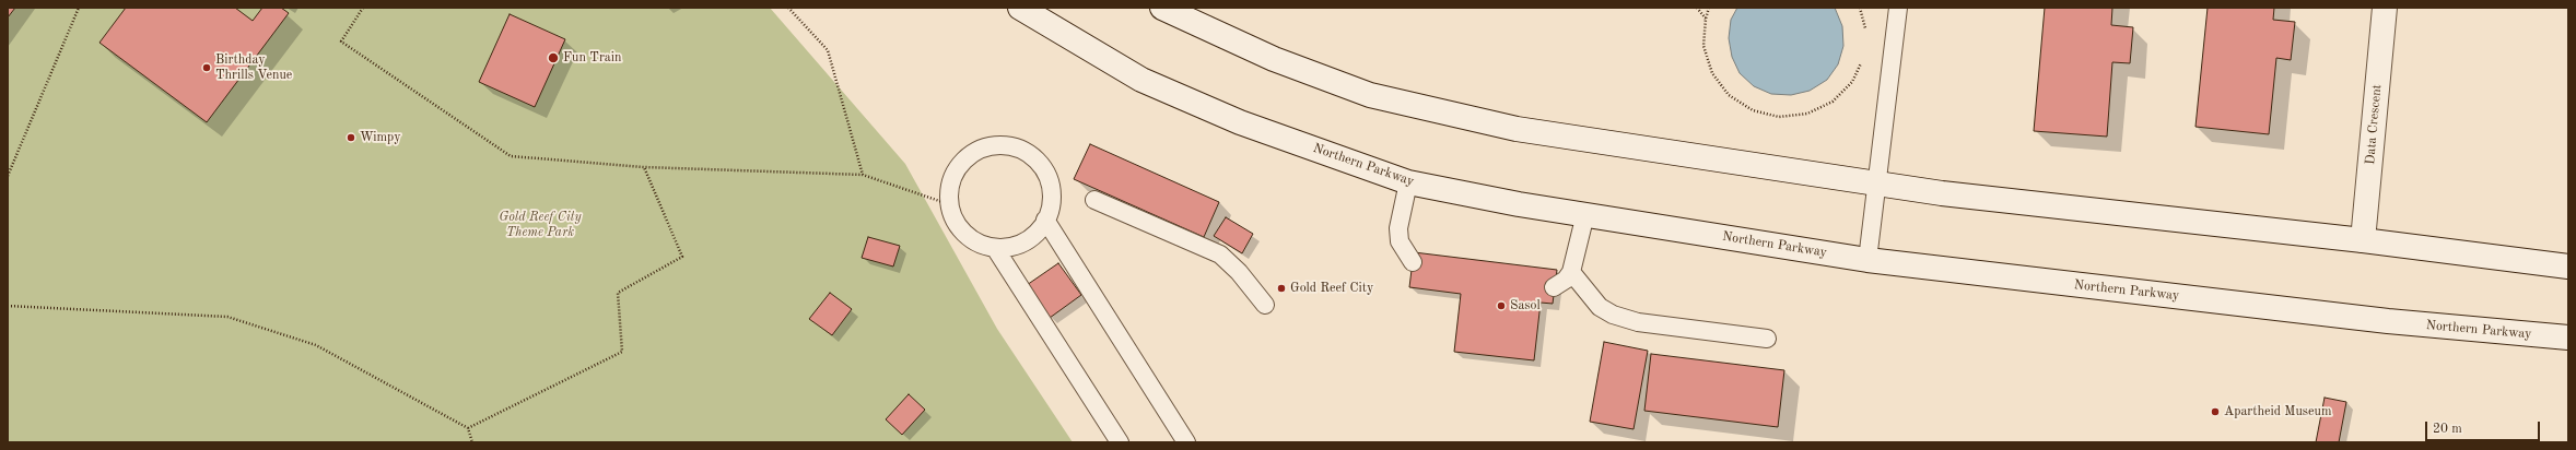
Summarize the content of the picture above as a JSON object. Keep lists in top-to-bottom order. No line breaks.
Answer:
{"streets":{"main road":["Data Crescent","Northern Parkway"]},"parks":["Gold Reef City Theme Park"],"places":["Fun Train","Birthday Thrills Venue","Wimpy","Gold Reef City","Sasol","Apartheid Museum"],"scale_bar":"20 m"}
